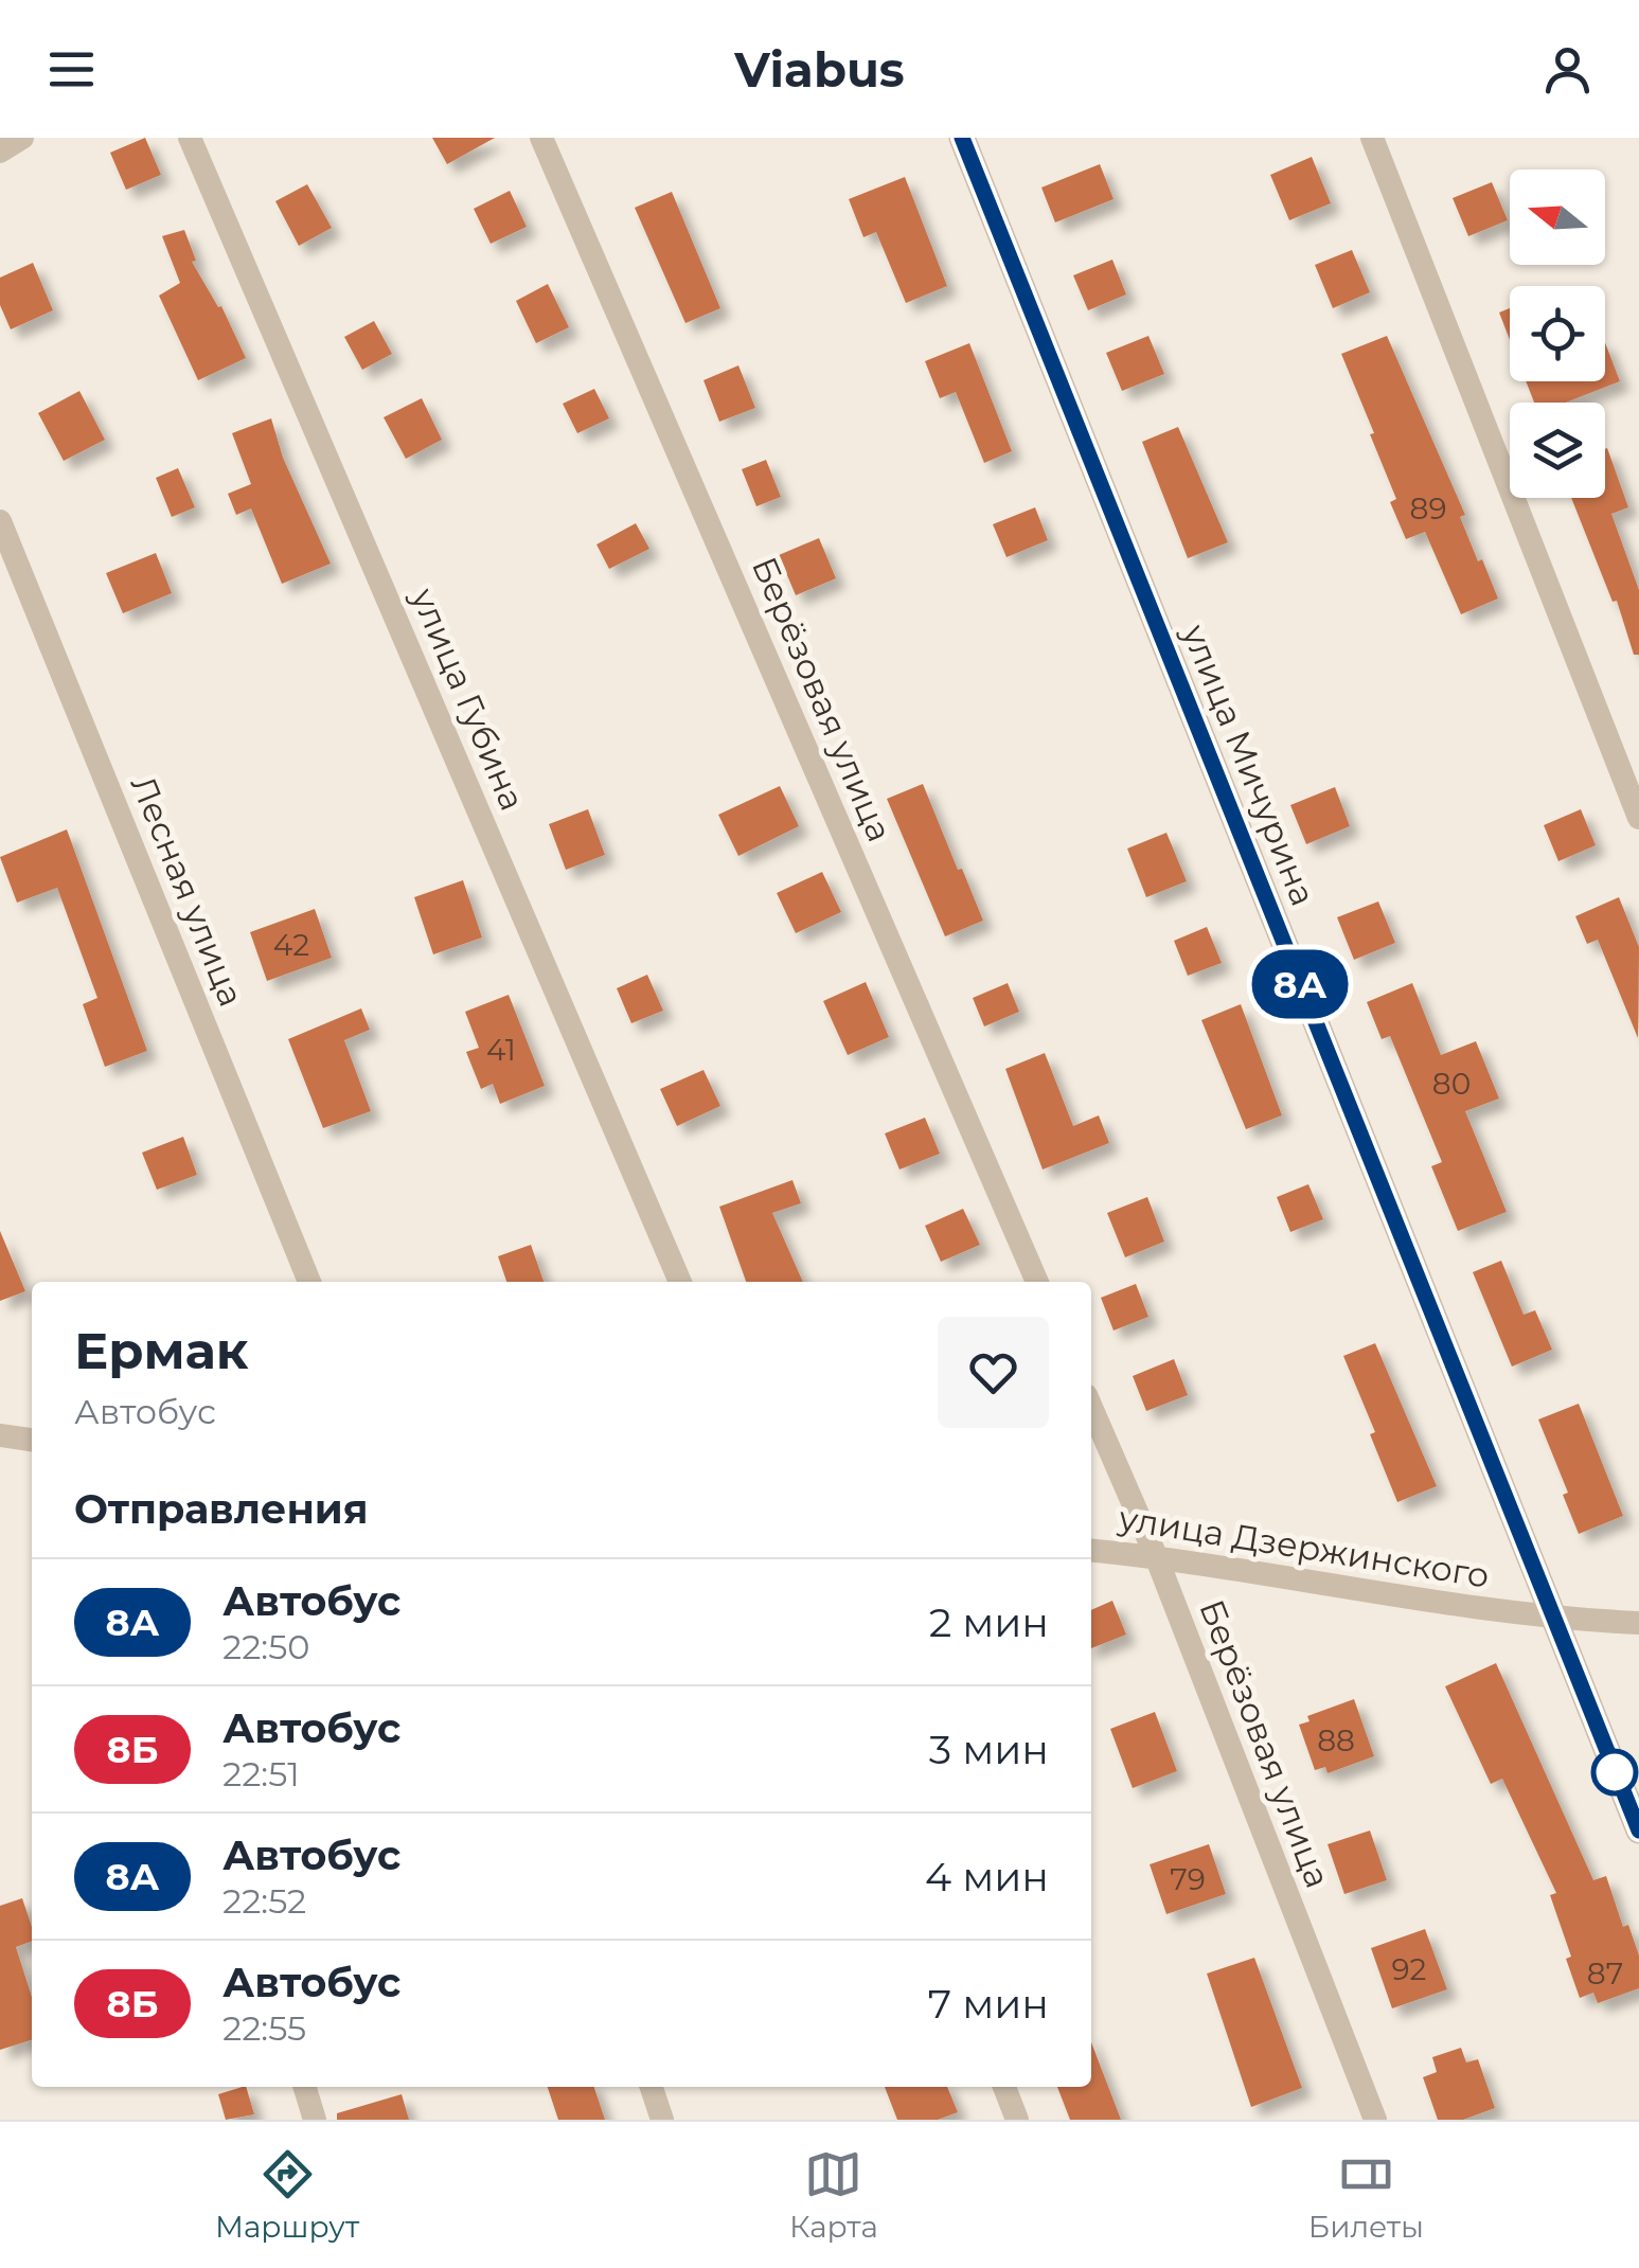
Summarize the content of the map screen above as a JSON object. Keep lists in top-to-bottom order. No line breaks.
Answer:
{"streets":{"street":["улица Губина","Берёзовая улица","улица Мичурина","Лесная улица","улица Дзержинского"]},"crossings":[["Берёзовая улица","улица Дзержинского"],["улица Мичурина","улица Дзержинского"]],"lines":["bus line 8А"],"house_numbers":["89","42","41","80","88","79","92","87"],"north":"left","page":{"header":"Viabus","on_map":"8А","heading":[["Ермак","Автобус"],"Отправления"],"list":[{"mark":"8А","name":"Автобус","note":"22:50","value":"2 мин"},{"mark":"8Б","name":"Автобус","note":"22:51","value":"3 мин"},{"mark":"8А","name":"Автобус","note":"22:52","value":"4 мин"},{"mark":"8Б","name":"Автобус","note":"22:55","value":"7 мин"}],"tabs":["Маршрут","Карта","Билеты"]}}
